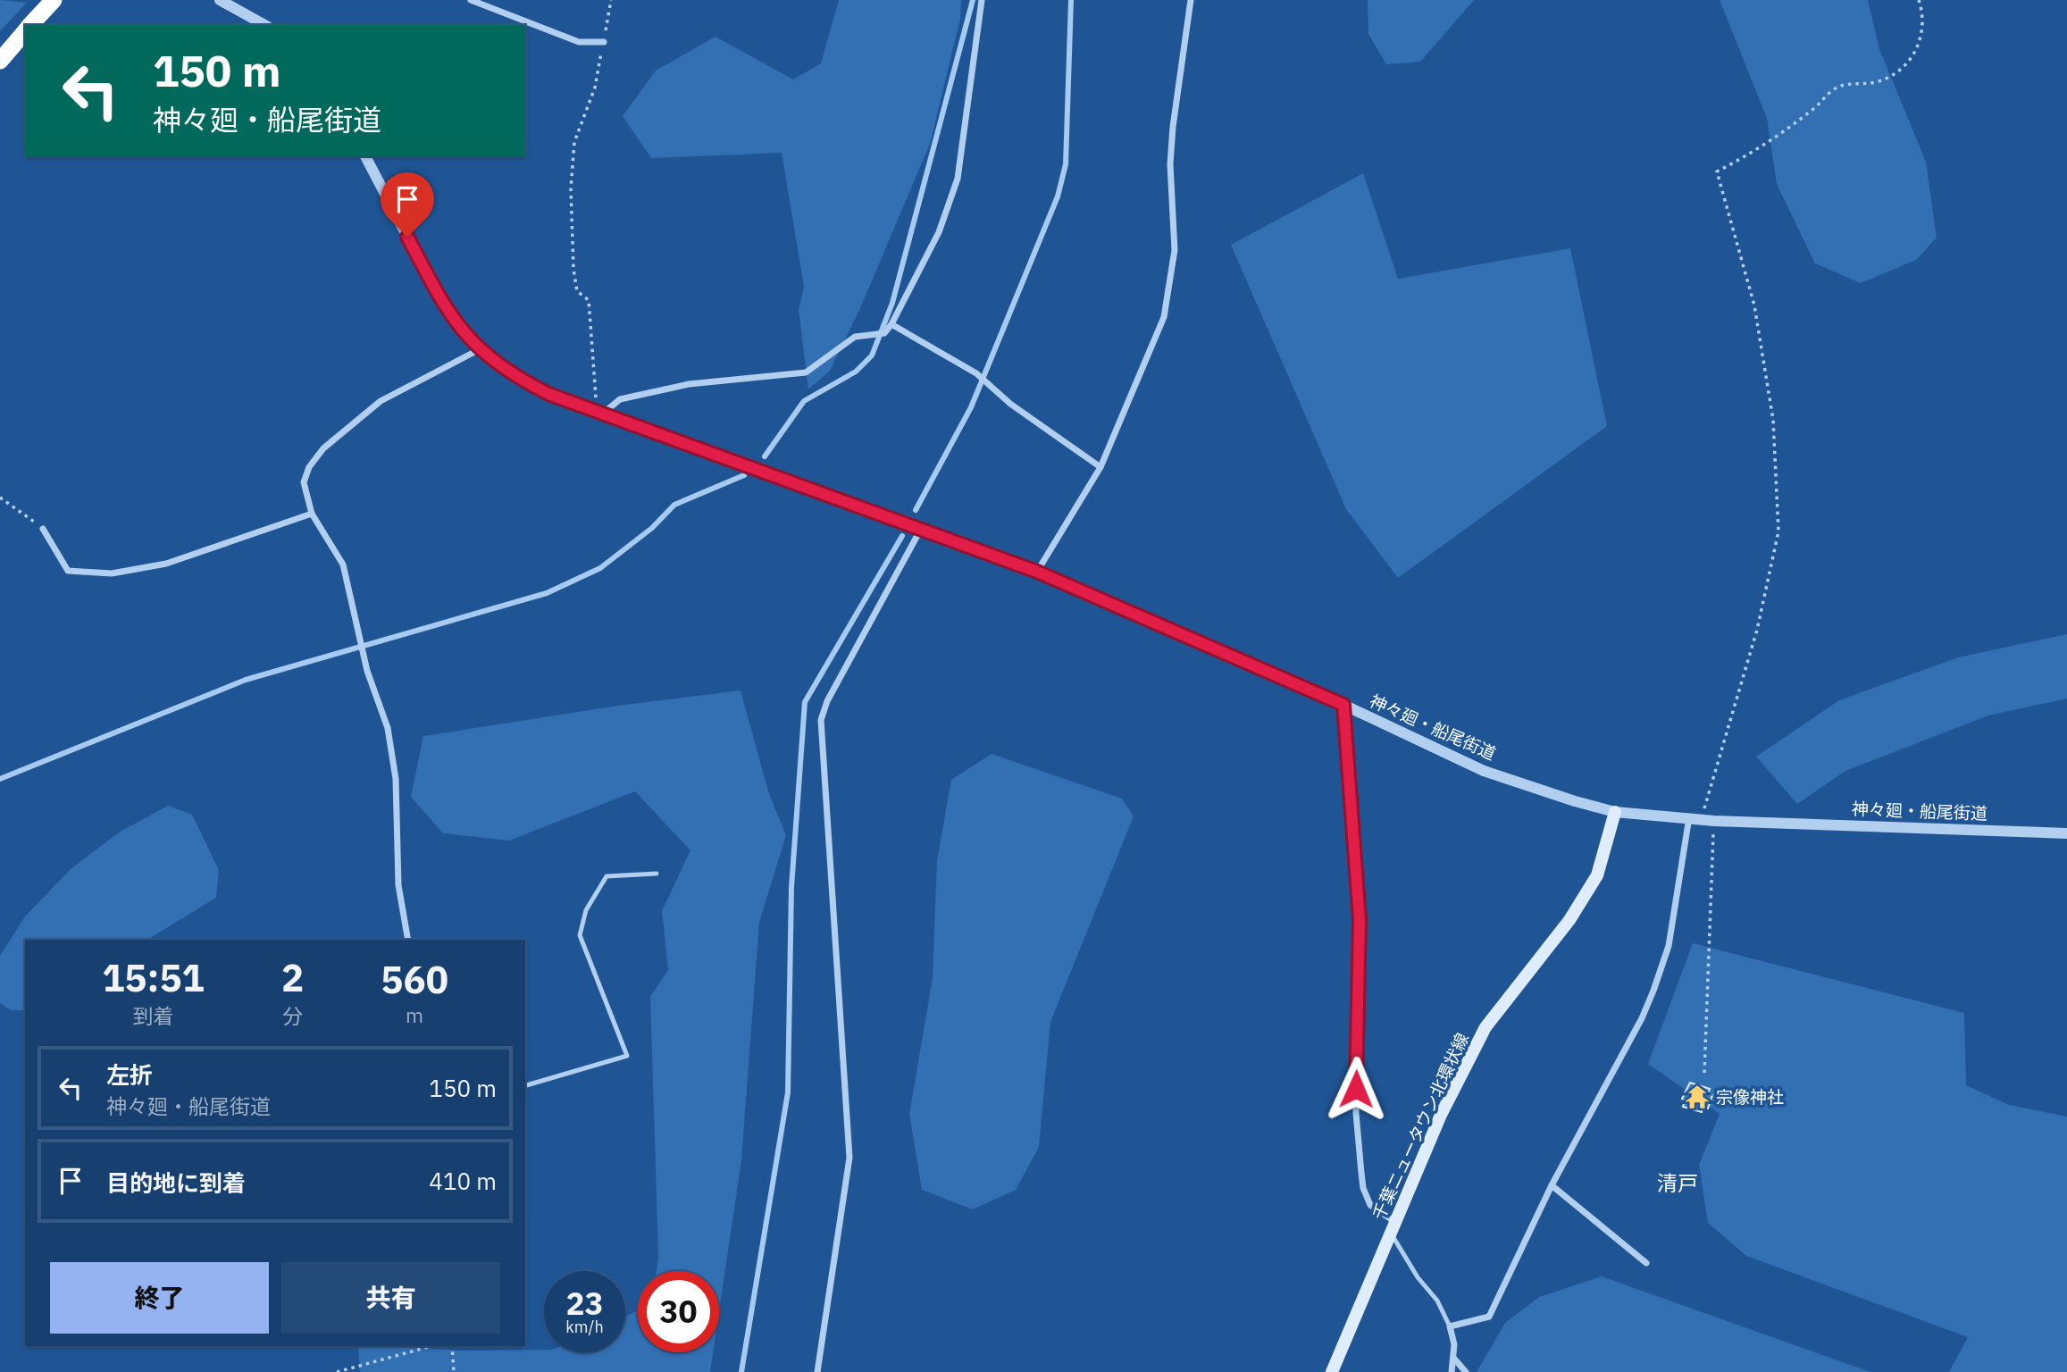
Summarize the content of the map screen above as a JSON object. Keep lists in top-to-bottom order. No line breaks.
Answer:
{"streets":{"main road":["千葉ニュータウン北環状線"],"street":["神々廻・船尾街道"]},"crossings":[["神々廻・船尾街道","千葉ニュータウン北環状線"]],"districts":["清戸"],"places":{"temple":["宗像神社"]},"page":{"turn":["150 m","神々廻・船尾街道"],"eta":["15:51","到着","2","分","560","m"],"list":[{"name":"左折","note":"神々廻・船尾街道","value":"150 m"},{"name":"目的地に到着","value":"410 m"}],"buttons":["終了","共有"],"speed":"23 km/h","limit":"30"}}
